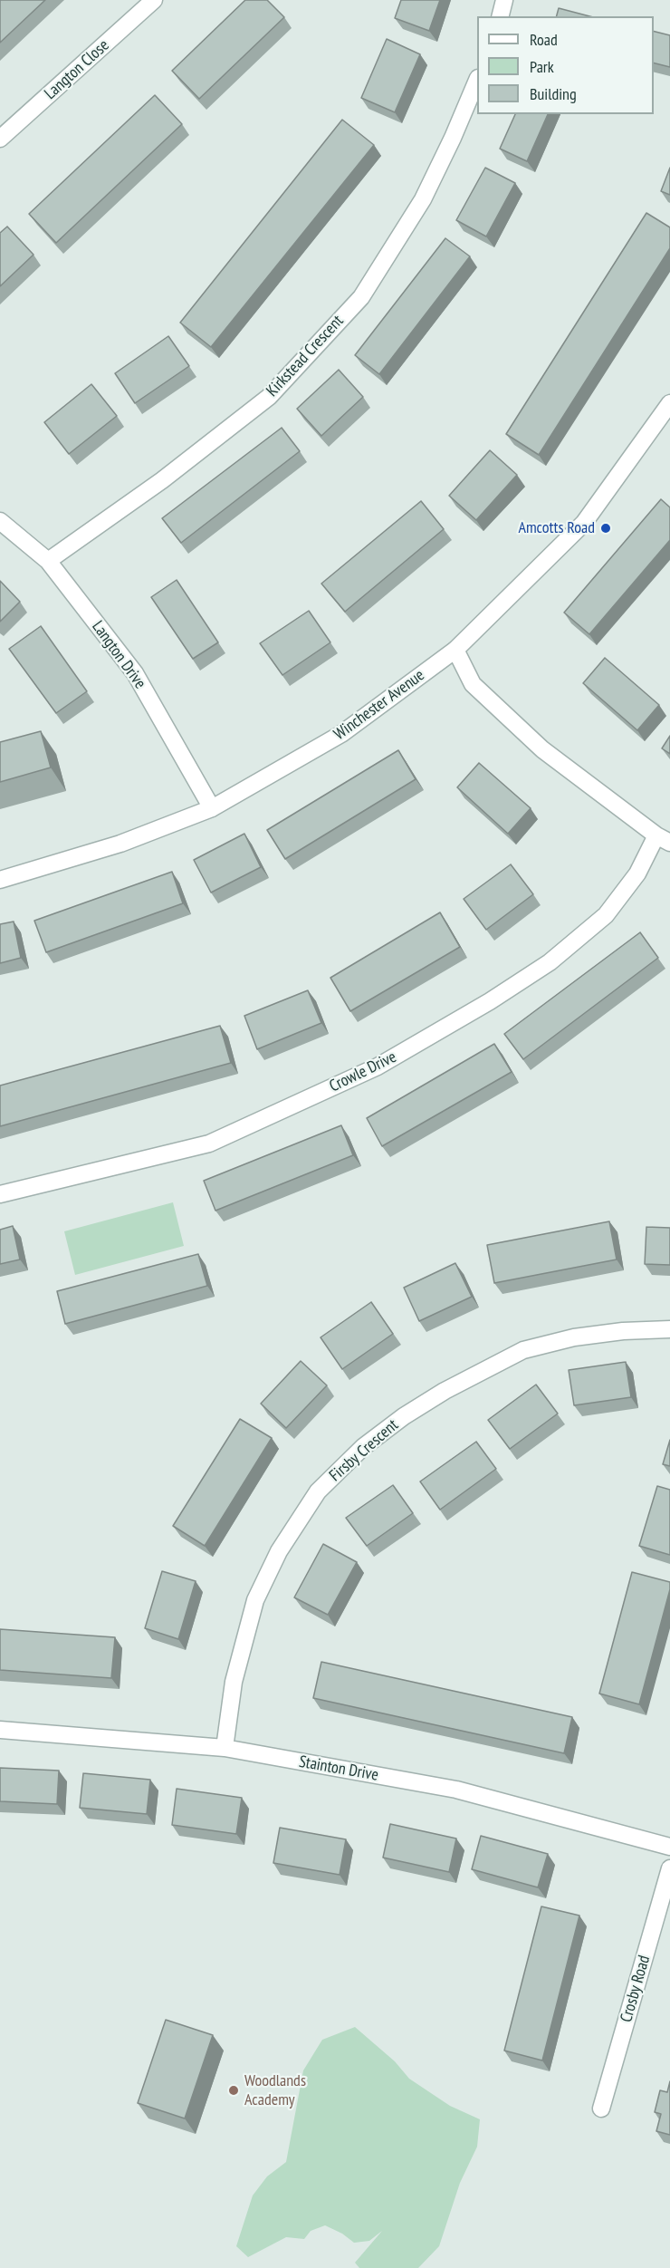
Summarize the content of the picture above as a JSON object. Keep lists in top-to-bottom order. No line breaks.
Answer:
{"streets":{"street":["Langton Close","Kirkstead Crescent","Langton Drive","Winchester Avenue","Crowle Drive","Firsby Crescent","Stainton Drive","Crosby Road"]},"crossings":[["Kirkstead Crescent","Langton Drive"],["Langton Drive","Winchester Avenue"],["Firsby Crescent","Stainton Drive"]],"places":["Amcotts Road","Woodlands Academy"],"legend":["Road","Park","Building"]}
